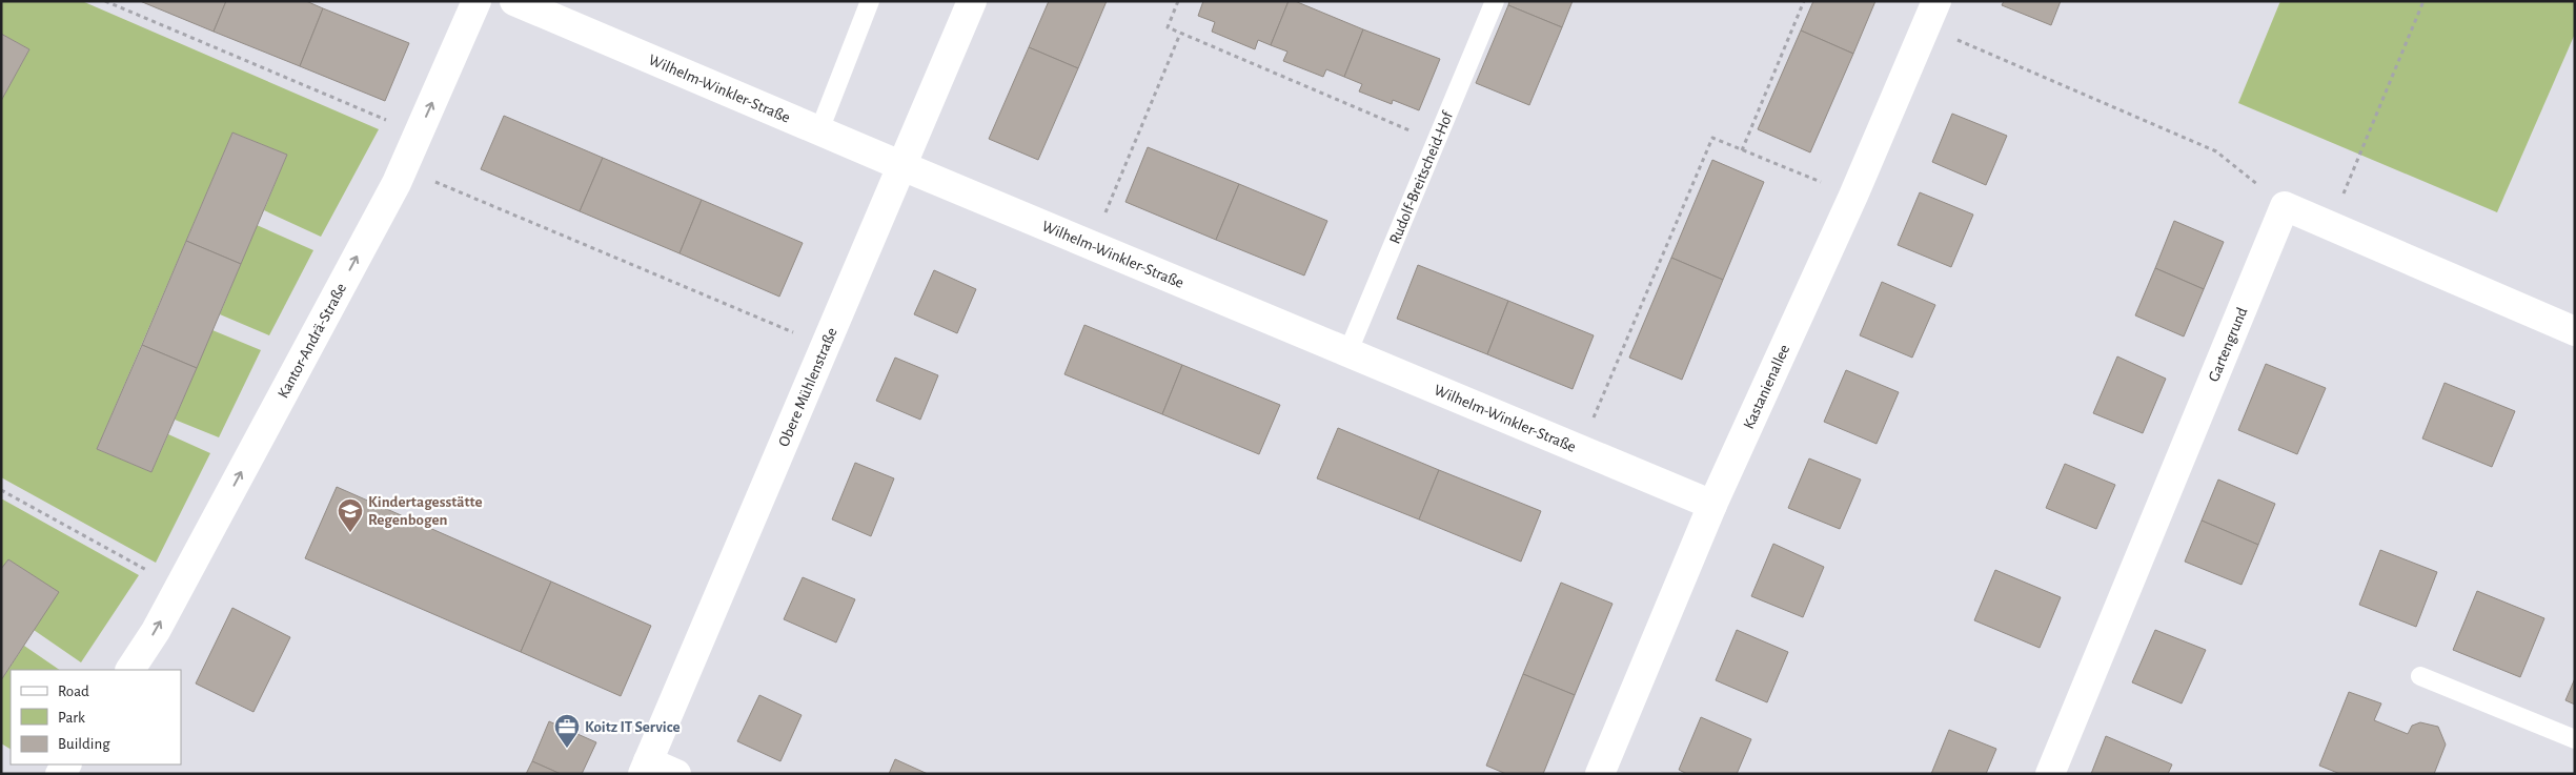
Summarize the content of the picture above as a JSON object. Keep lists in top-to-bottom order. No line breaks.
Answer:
{"streets":{"street":["Wilhelm-Winkler-Straße","Kantor-Andrä-Straße","Gartengrund","Kastanienallee","Obere Mühlenstraße"],"lane":["Rudolf-Breitscheid-Hof"]},"crossings":[["Wilhelm-Winkler-Straße","Rudolf-Breitscheid-Hof"],["Wilhelm-Winkler-Straße","Kastanienallee"],["Wilhelm-Winkler-Straße","Obere Mühlenstraße"]],"one_way":["Kantor-Andrä-Straße"],"places":{"school or university":["Kindertagesstätte Regenbogen"],"office":["Koitz IT Service"]},"legend":["Road","Park","Building"]}
